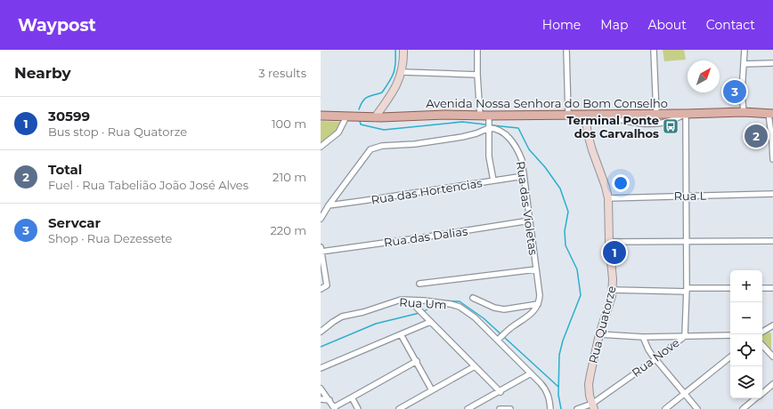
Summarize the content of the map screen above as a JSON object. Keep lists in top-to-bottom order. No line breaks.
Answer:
{"streets":{"main road":["Avenida Nossa Senhora do Bom Conselho"],"street":["Rua das Hortencias","Rua L","Rua das Violetas","Rua das Dalias","Rua Um","Rua Quatorze","Rua Nove"]},"crossings":[["Avenida Nossa Senhora do Bom Conselho","Rua Quatorze"],["Rua das Hortencias","Rua das Violetas"],["Rua L","Rua Quatorze"],["Rua das Violetas","Rua das Dalias"],["Rua das Violetas","Rua Um"],["Rua Quatorze","Rua Nove"]],"places":{"bus stop":["Terminal Ponte dos Carvalhos"]},"north":"top right","page":{"header":"Waypost","nav":["Home","Map","About","Contact"],"heading":["Nearby","3 results"],"pins":["3","2","1"],"list":[{"mark":"1","name":"30599","note":"Bus stop · Rua Quatorze","value":"100 m"},{"mark":"2","name":"Total","note":"Fuel · Rua Tabelião João José Alves","value":"210 m"},{"mark":"3","name":"Servcar","note":"Shop · Rua Dezessete","value":"220 m"}],"map_buttons":["+","−"]}}
